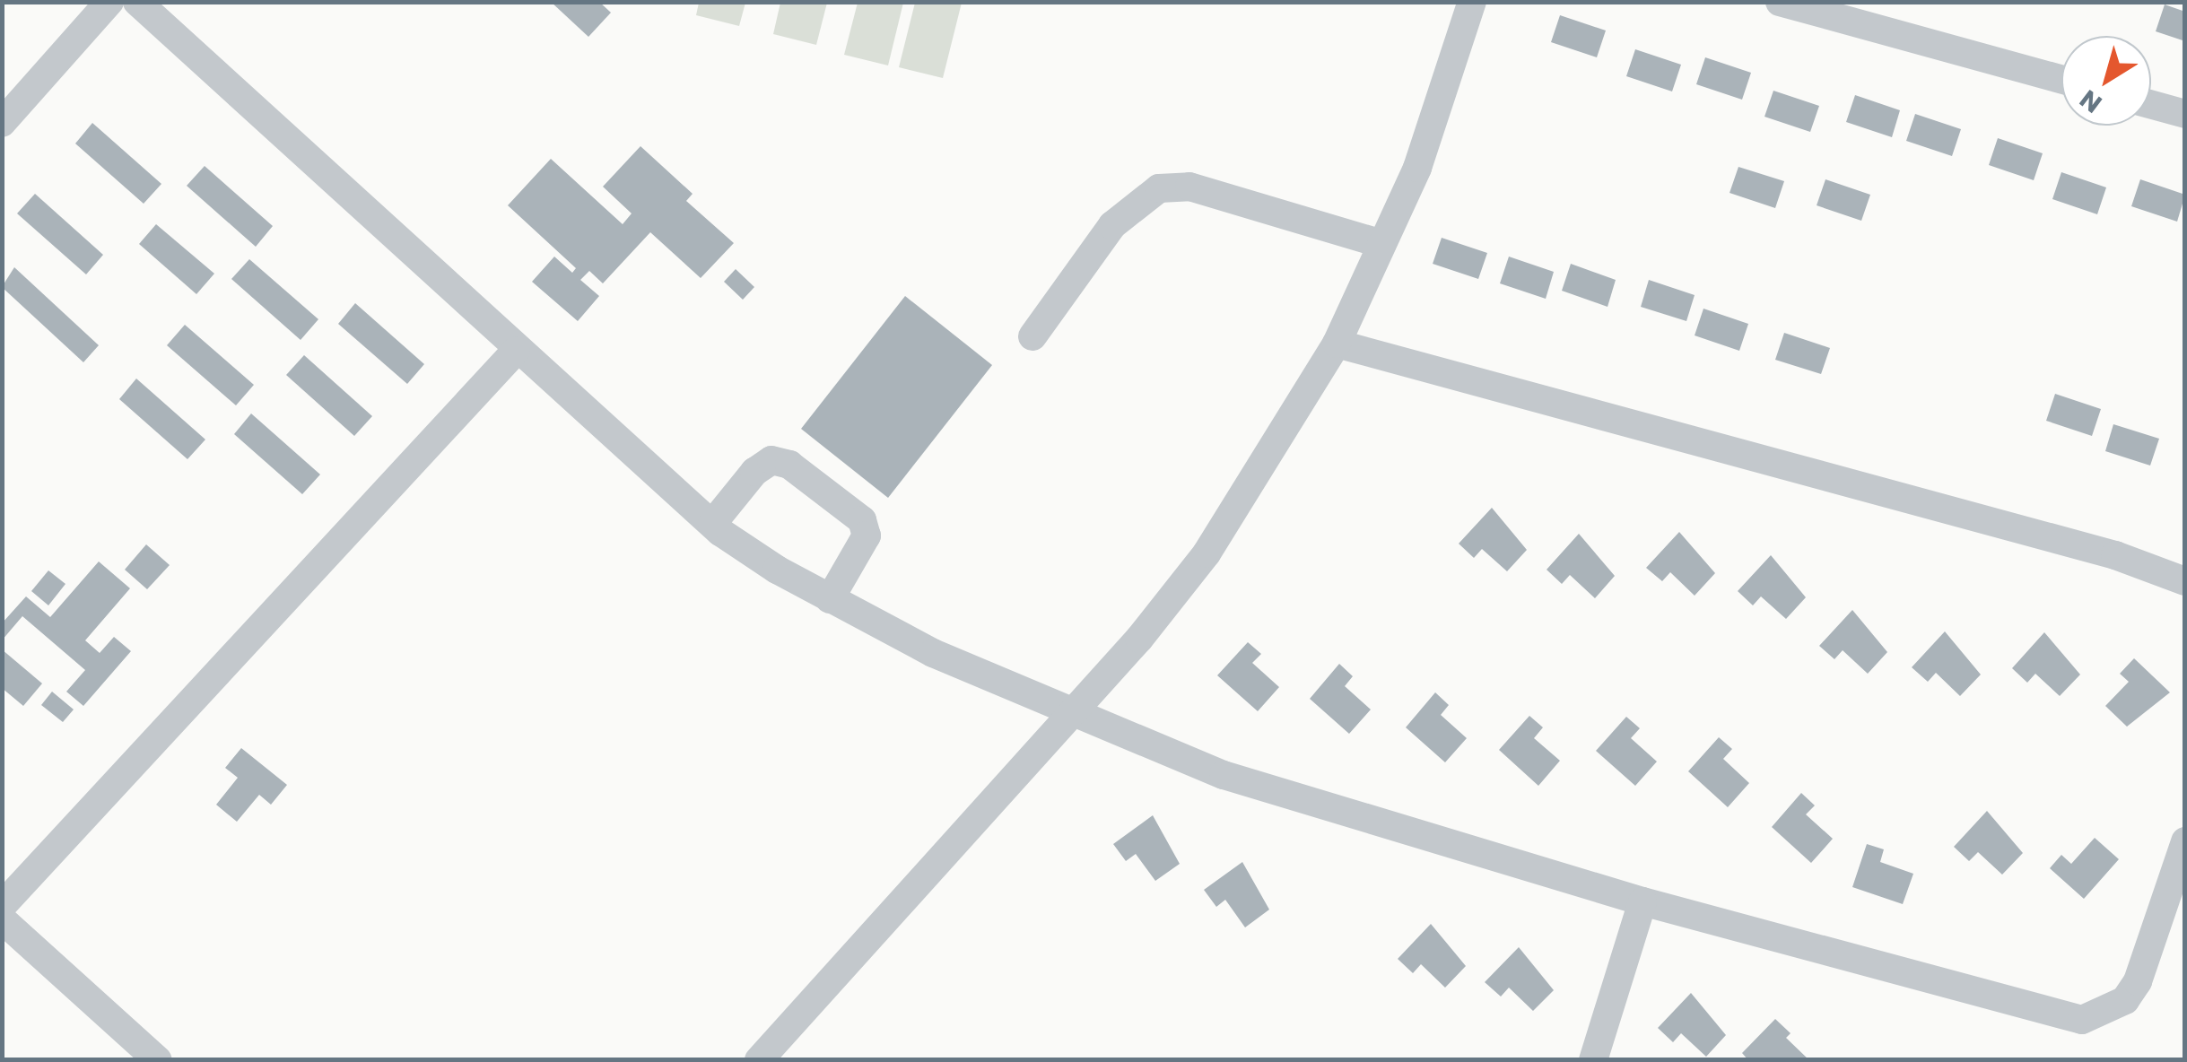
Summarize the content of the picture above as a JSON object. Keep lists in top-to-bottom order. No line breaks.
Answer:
{"north":"bottom left"}
